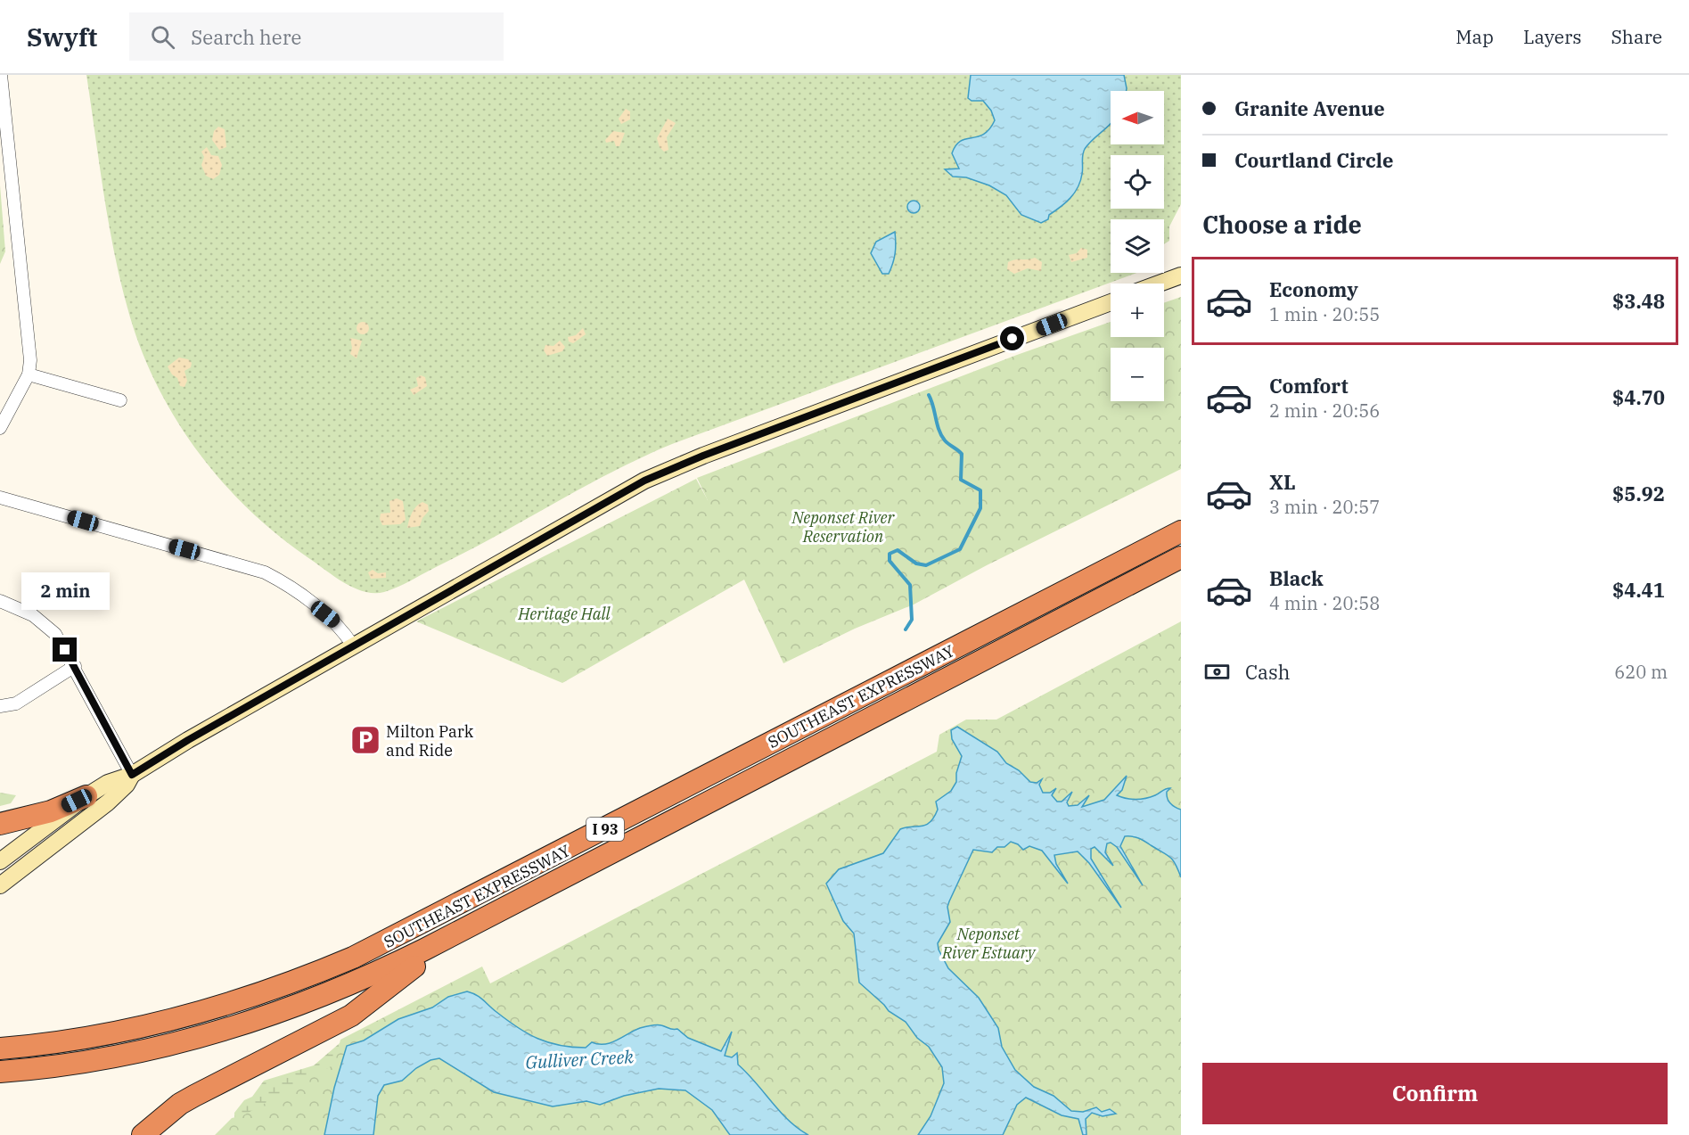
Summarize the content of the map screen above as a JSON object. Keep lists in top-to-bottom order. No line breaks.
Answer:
{"streets":{"highway":["SOUTHEAST EXPRESSWAY","I 93"]},"water":["Gulliver Creek"],"parks":["Neponset River Reservation","Heritage Hall","Neponset River Estuary"],"places":{"parking":["Milton Park and Ride"]},"north":"left","page":{"header":"Swyft","search":"Search here","nav":["Map","Layers","Share"],"banner":["Granite Avenue","Courtland Circle"],"map_buttons":["+","−"],"heading":"Choose a ride","list":[{"name":"Economy","note":"1 min · 20:55","value":"$3.48"},{"name":"Comfort","note":"2 min · 20:56","value":"$4.70"},{"name":"XL","note":"3 min · 20:57","value":"$5.92"},{"name":"Black","note":"4 min · 20:58","value":"$4.41"}],"bubble":"2 min","pay":["Cash","620 m"],"buttons":"Confirm"}}
